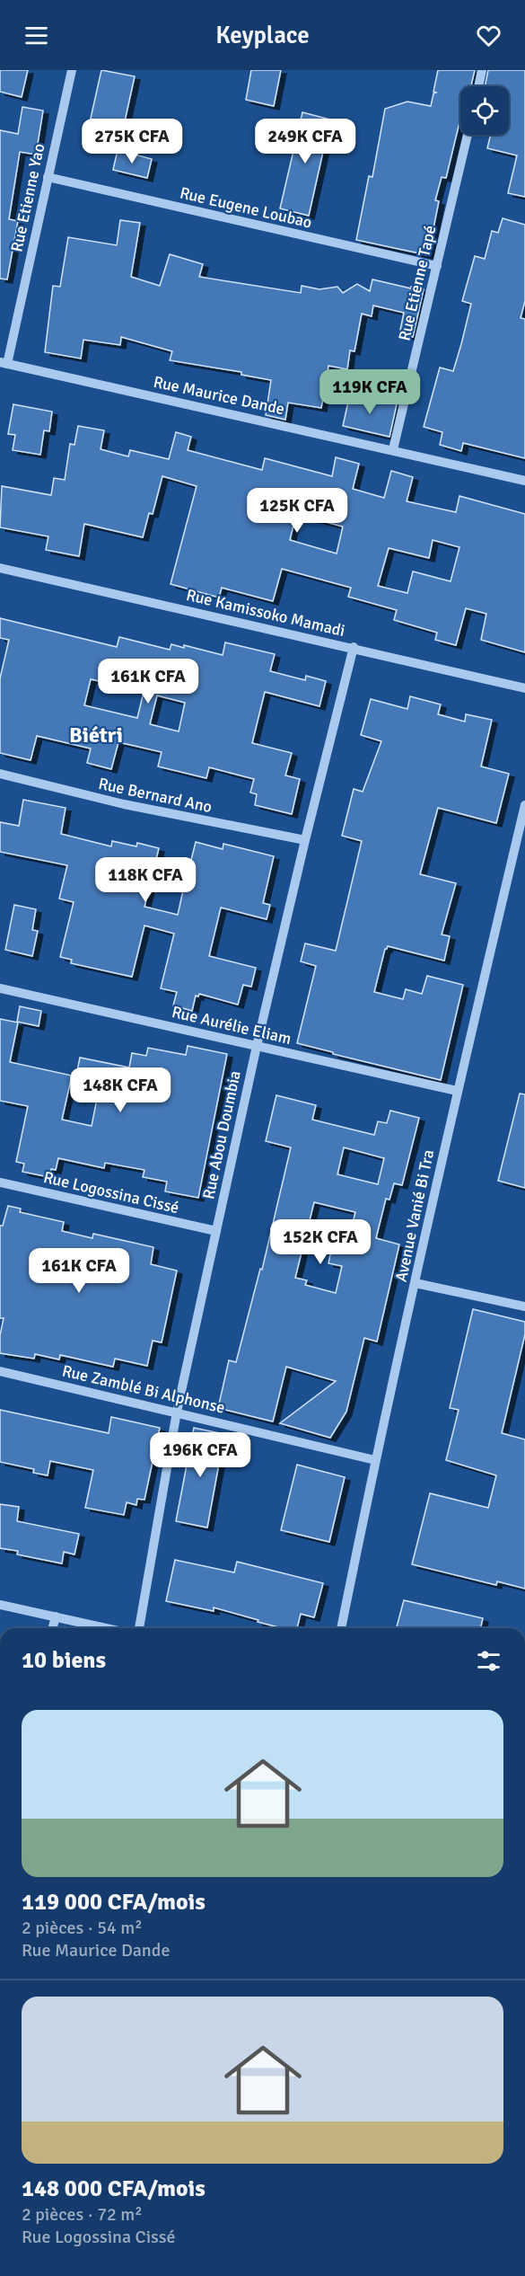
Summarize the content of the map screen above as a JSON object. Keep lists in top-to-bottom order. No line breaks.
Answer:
{"streets":{"street":["Rue Etienne Yao","Rue Eugene Loubao","Rue Etienne Tapé","Rue Maurice Dande","Rue Kamissoko Mamadi","Rue Bernard Ano","Rue Aurélie Eliam","Rue Abou Doumbia","Rue Logossina Cissé","Avenue Vanié Bi Tra","Rue Zamblé Bi Alphonse"]},"crossings":[["Rue Etienne Yao","Rue Eugene Loubao"],["Rue Etienne Yao","Rue Maurice Dande"],["Rue Eugene Loubao","Rue Etienne Tapé"],["Rue Etienne Tapé","Rue Maurice Dande"],["Rue Kamissoko Mamadi","Rue Abou Doumbia"],["Rue Bernard Ano","Rue Abou Doumbia"],["Rue Aurélie Eliam","Rue Abou Doumbia"],["Rue Aurélie Eliam","Avenue Vanié Bi Tra"],["Rue Abou Doumbia","Rue Logossina Cissé"],["Rue Abou Doumbia","Rue Zamblé Bi Alphonse"],["Avenue Vanié Bi Tra","Rue Zamblé Bi Alphonse"]],"districts":["Biétri"],"page":{"header":"Keyplace","price":["275K CFA","249K CFA","119K CFA","125K CFA","161K CFA","118K CFA","148K CFA","152K CFA","161K CFA","196K CFA"],"heading":"10 biens","list":[{"name":"119 000 CFA/mois","note":"2 pièces · 54 m² · Rue Maurice Dande"},{"name":"148 000 CFA/mois","note":"2 pièces · 72 m² · Rue Logossina Cissé"}]}}
